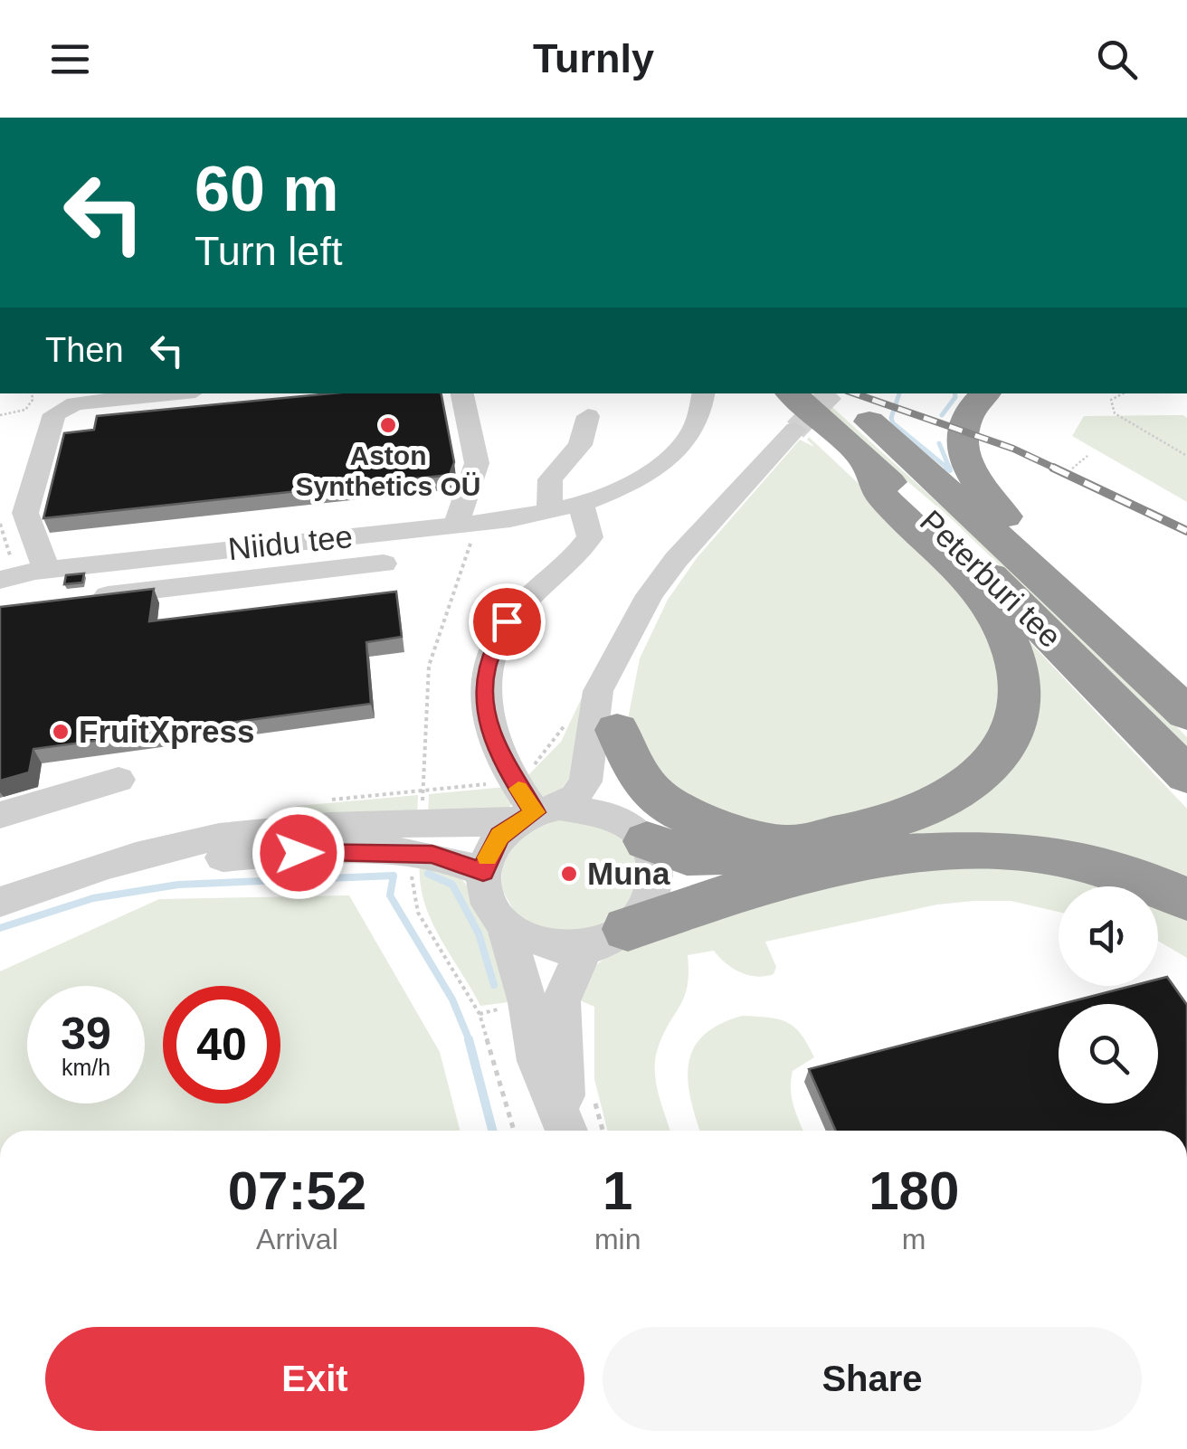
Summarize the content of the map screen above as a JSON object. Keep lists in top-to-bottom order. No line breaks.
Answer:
{"streets":{"highway":["Peterburi tee"],"street":["Niidu tee"]},"places":["Aston Synthetics OÜ","FruitXpress","Muna"],"page":{"header":"Turnly","turn":["60 m","Turn left"],"then":"Then","speed":"39 km/h","limit":"40","eta":["07:52","Arrival","1","min","180","m"],"buttons":["Exit","Share"]}}
